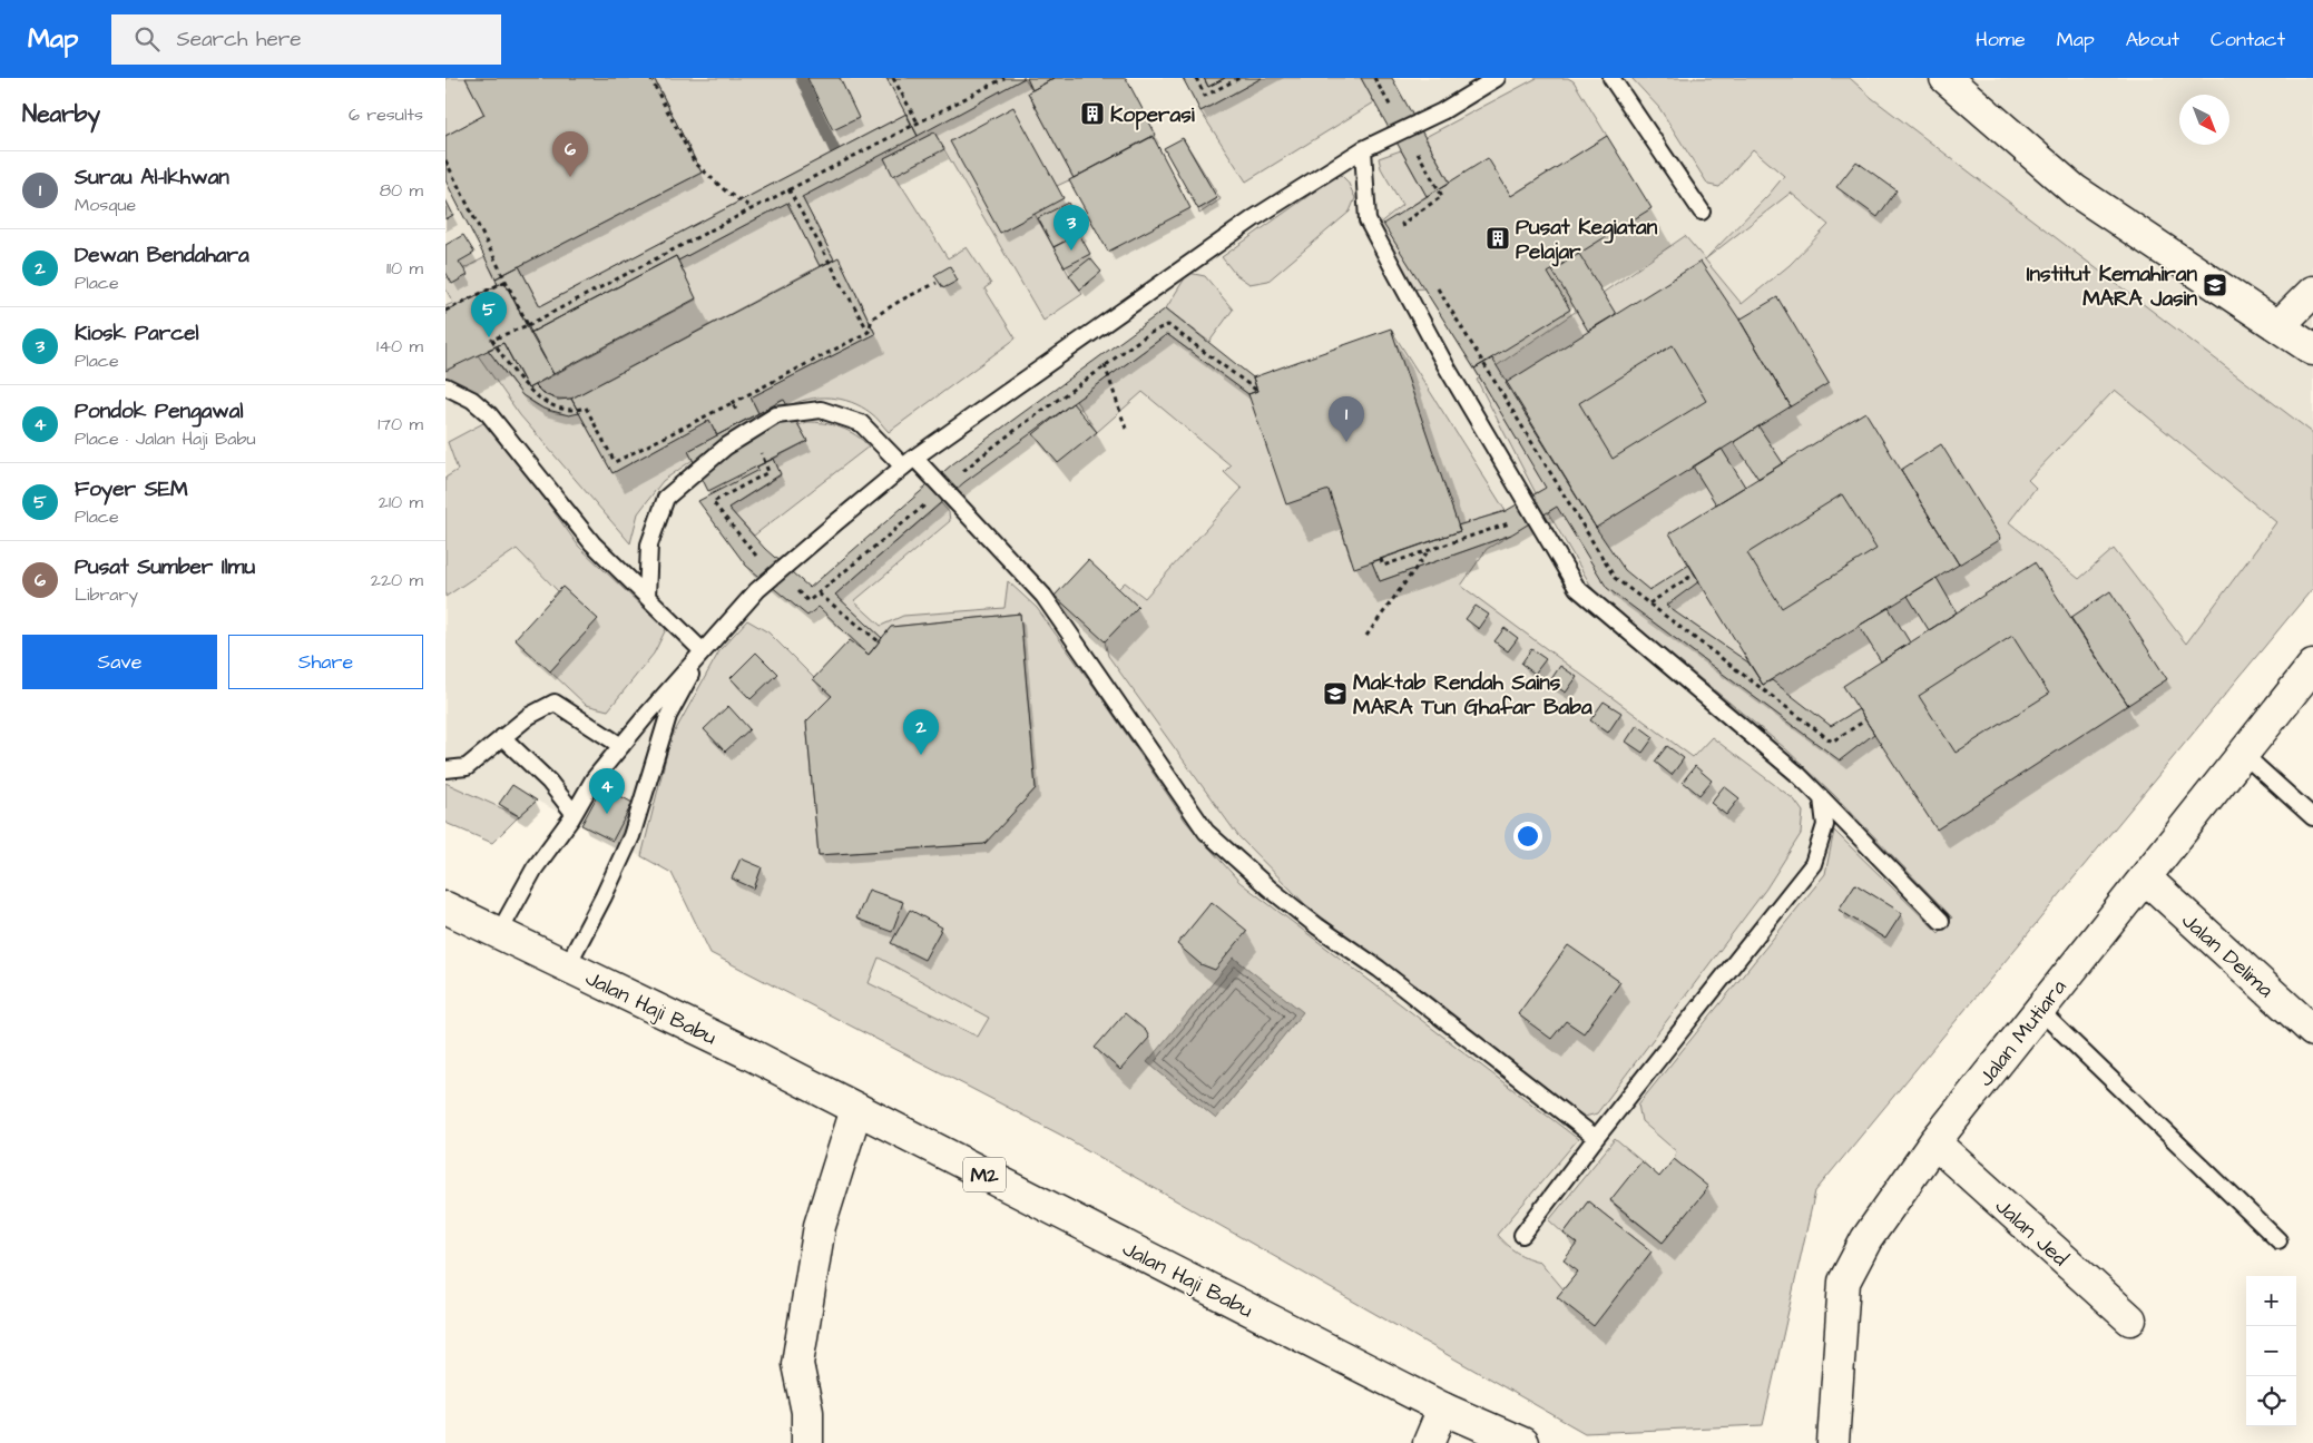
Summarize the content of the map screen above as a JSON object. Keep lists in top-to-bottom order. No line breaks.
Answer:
{"streets":{"street":["Jalan Delima","Jalan Haji Babu","Jalan Mutiara","M2","Jalan Jed"]},"crossings":[["Jalan Delima","Jalan Mutiara"],["Jalan Mutiara","Jalan Jed"]],"places":{"building":["Koperasi","Pusat Kegiatan Pelajar"],"school or university":["Institut Kemahiran MARA Jasin","Maktab Rendah Sains MARA Tun Ghafar Baba"]},"north":"bottom right","page":{"header":"Map","search":"Search here","nav":["Home","Map","About","Contact"],"heading":["Nearby","6 results"],"pins":["6","3","5","1","2","4"],"list":[{"mark":"1","name":"Surau Al-Ikhwan","note":"Mosque","value":"80 m"},{"mark":"2","name":"Dewan Bendahara","note":"Place","value":"110 m"},{"mark":"3","name":"Kiosk Parcel","note":"Place","value":"140 m"},{"mark":"4","name":"Pondok Pengawal","note":"Place · Jalan Haji Babu","value":"170 m"},{"mark":"5","name":"Foyer SEM","note":"Place","value":"210 m"},{"mark":"6","name":"Pusat Sumber Ilmu","note":"Library","value":"220 m"}],"buttons":["Save","Share"],"map_buttons":["+","−"]}}
